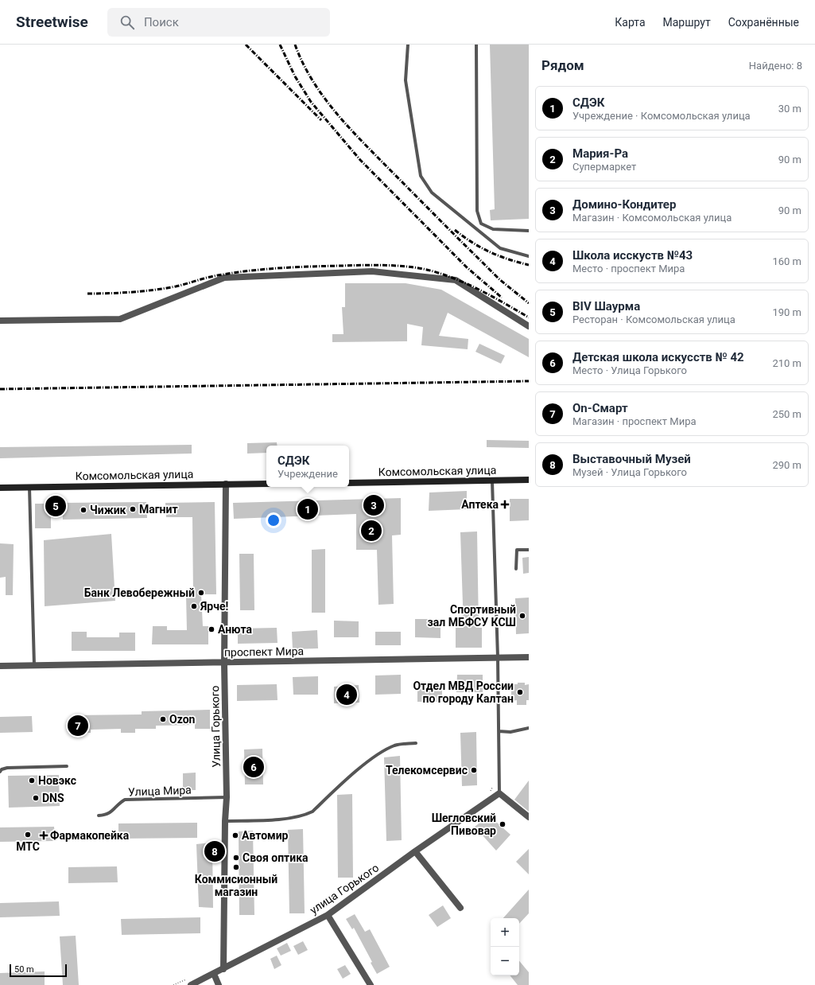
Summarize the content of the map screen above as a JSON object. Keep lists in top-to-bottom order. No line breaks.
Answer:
{"streets":{"street":["Комсомольская улица","проспект Мира","Улица Горького","улица Горького"],"lane":["Улица Мира"]},"crossings":[["Комсомольская улица","Улица Горького"],["проспект Мира","Улица Горького"],["Улица Горького","Улица Мира"],["Улица Горького","улица Горького"]],"places":{"health":["Аптека","Фармакопейка"],"other":["Магнит","Чижик","Банк Левобережный","Ярче!","Спортивный зал МБФСУ КСШ","Анюта","Отдел МВД России по городу Калтан","Ozon","Телекомсервис","Новэкс","DNS","Шегловский Пивовар","МТС","Автомир","Своя оптика","Коммисионный магазин"]},"scale_bar":"50 m","page":{"header":"Streetwise","search":"Поиск","nav":["Карта","Маршрут","Сохранённые"],"heading":["Рядом","Найдено: 8"],"list":[{"mark":"1","name":"СДЭК","note":"Учреждение · Комсомольская улица","value":"30 m"},{"mark":"2","name":"Мария-Ра","note":"Супермаркет","value":"90 m"},{"mark":"3","name":"Домино-Кондитер","note":"Магазин · Комсомольская улица","value":"90 m"},{"mark":"4","name":"Школа исскуств №43","note":"Место · проспект Мира","value":"160 m"},{"mark":"5","name":"BIV Шаурма","note":"Ресторан · Комсомольская улица","value":"190 m"},{"mark":"6","name":"Детская школа искусств № 42","note":"Место · Улица Горького","value":"210 m"},{"mark":"7","name":"On-Смарт","note":"Магазин · проспект Мира","value":"250 m"},{"mark":"8","name":"Выставочный Музей","note":"Музей · Улица Горького","value":"290 m"}],"popup":["СДЭК","Учреждение"],"pins":["3","5","1","2","4","7","6","8"],"map_buttons":["+","−"],"scale":"50 m"}}
